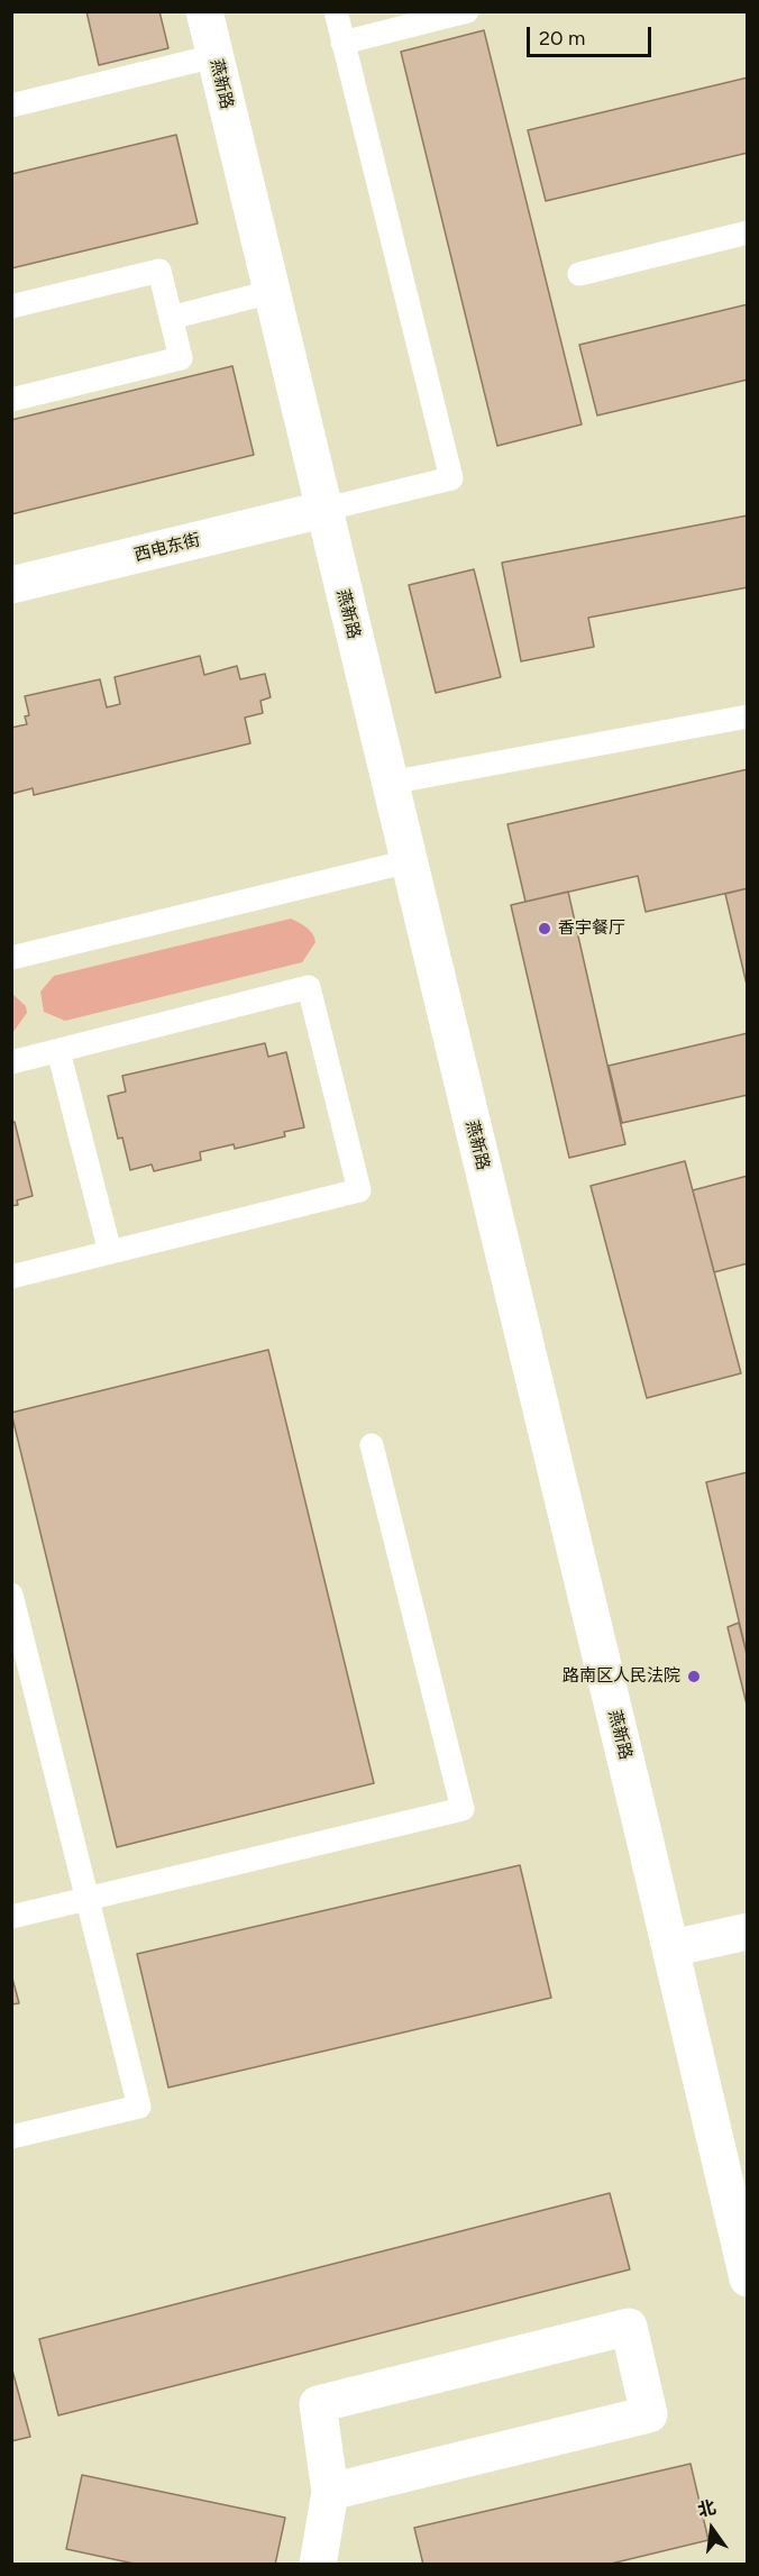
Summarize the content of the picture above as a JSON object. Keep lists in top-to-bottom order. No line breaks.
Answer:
{"streets":{"street":["燕新路","西电东街"]},"crossings":[["燕新路","西电东街"]],"places":["香宇餐厅","路南区人民法院"],"scale_bar":"20 m","north":"top"}
